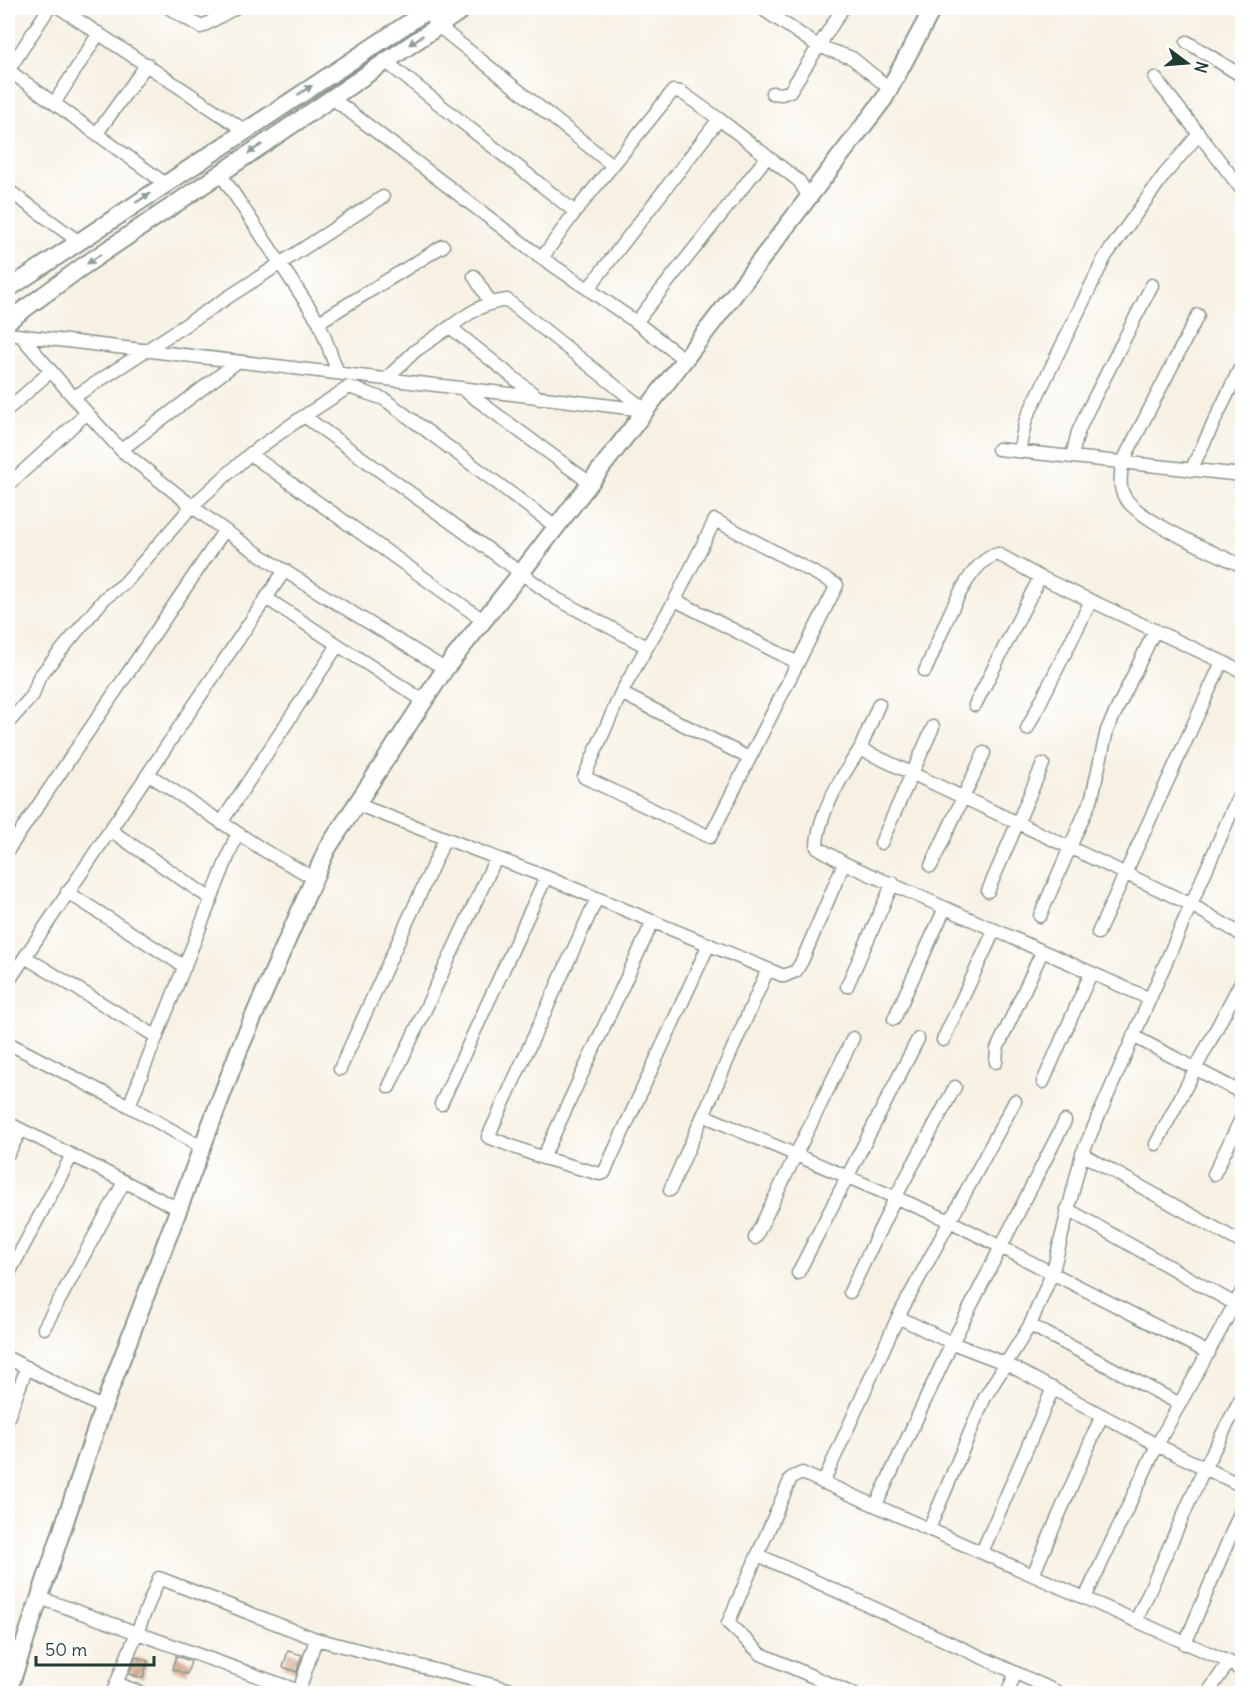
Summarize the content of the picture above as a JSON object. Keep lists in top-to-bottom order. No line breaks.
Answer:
{"scale_bar":"50 m","north":"right"}
